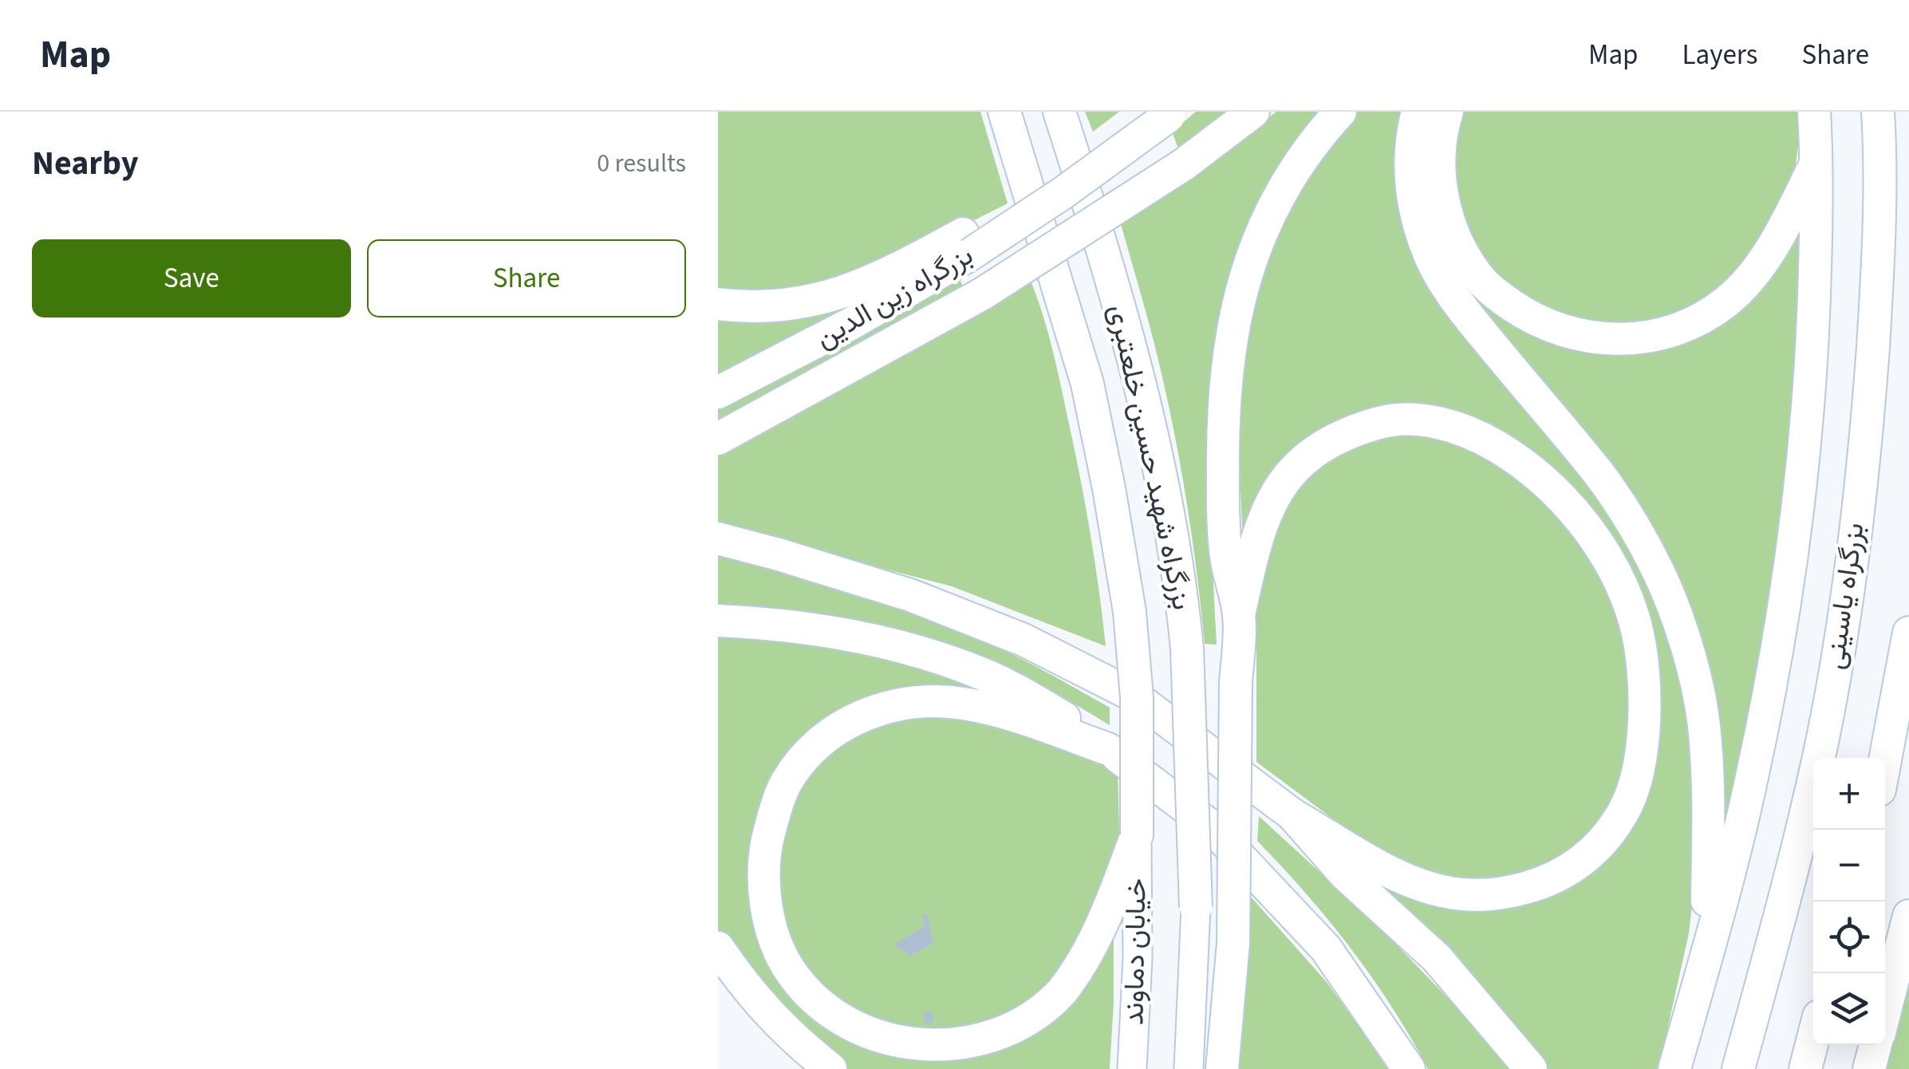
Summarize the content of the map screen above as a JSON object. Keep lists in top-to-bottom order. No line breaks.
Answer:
{"streets":{"highway":["بزرگراه زین الدین","بزرگراه شهید حسین خلعتبری","بزرگراه یاسینی"],"main road":["خیابان دماوند"]},"crossings":[["بزرگراه شهید حسین خلعتبری","خیابان دماوند"]],"page":{"header":"Map","nav":["Map","Layers","Share"],"heading":["Nearby","0 results"],"buttons":["Save","Share"],"map_buttons":["+","−"]}}
